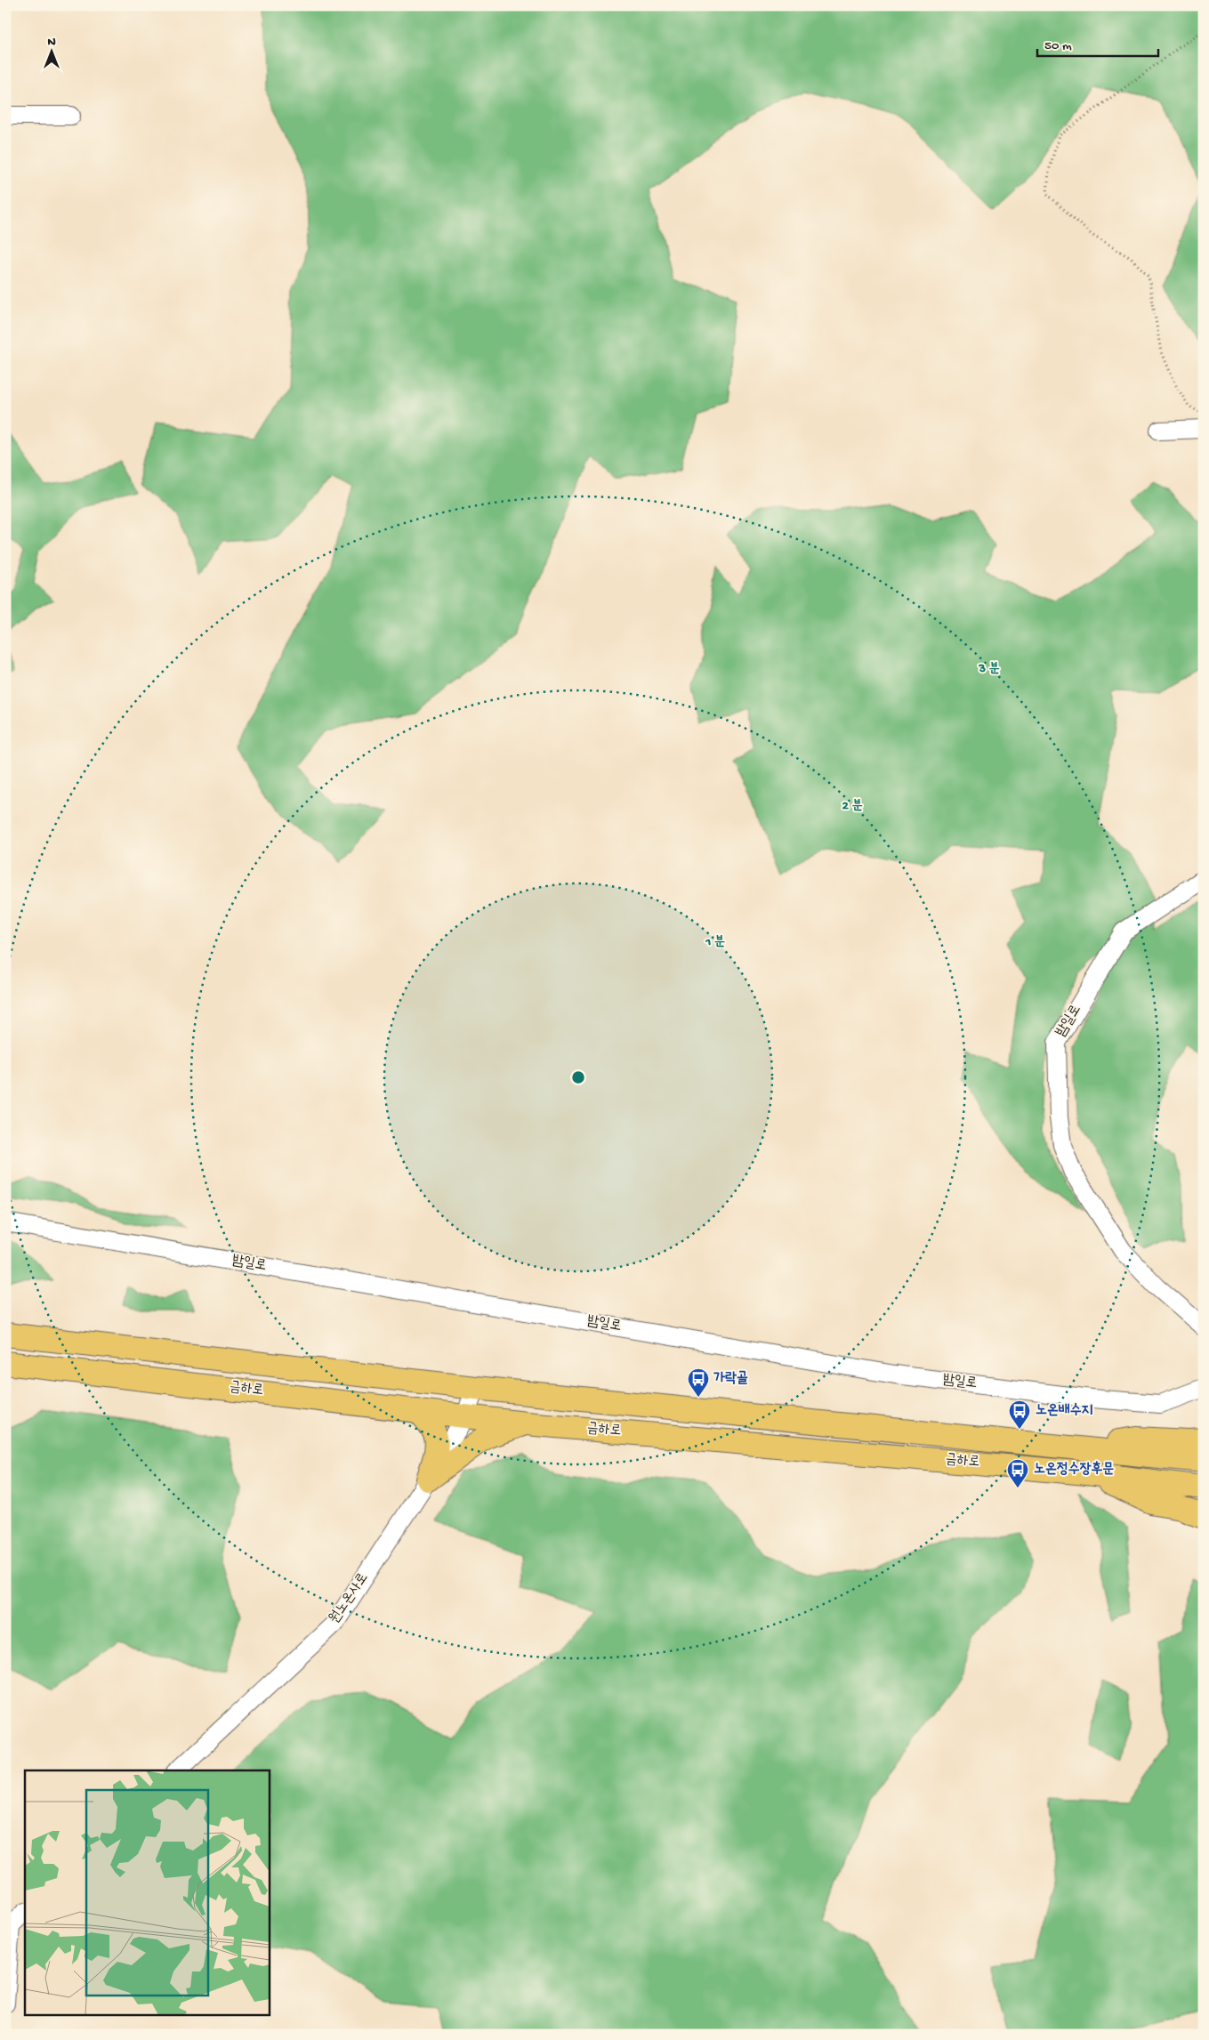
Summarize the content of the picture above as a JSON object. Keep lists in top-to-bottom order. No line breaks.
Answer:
{"streets":{"main road":["금하로"],"street":["밤일로","원노온사로"]},"crossings":[["금하로","원노온사로"]],"places":{"bus stop":["가락골","노온배수지","노온정수장후문"]},"scale_bar":"50 m","north":"top","rings":["3 분","2 분","1 분"]}
